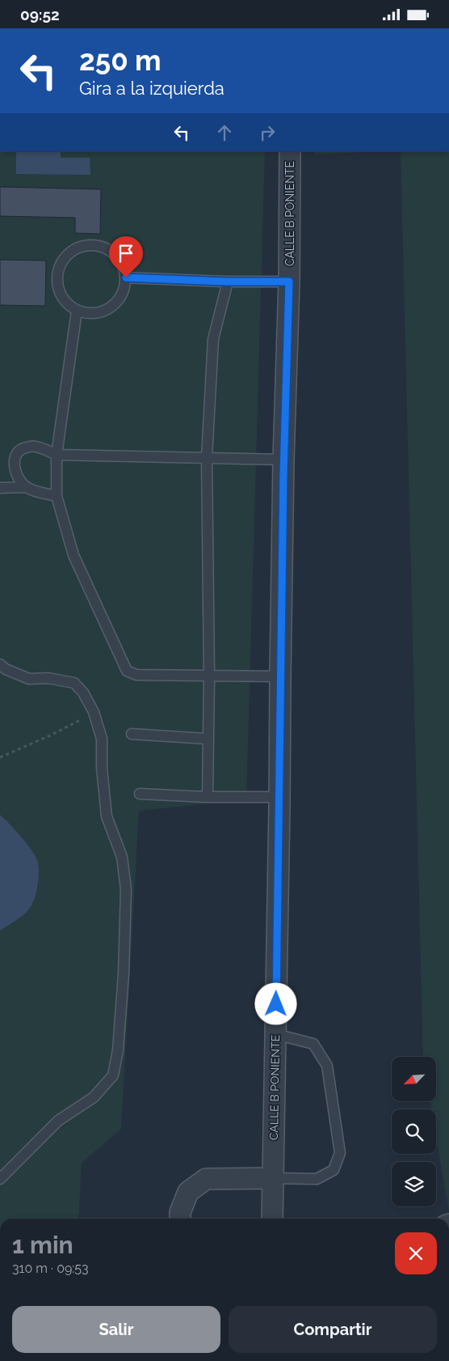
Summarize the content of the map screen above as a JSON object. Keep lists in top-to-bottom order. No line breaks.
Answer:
{"streets":{"street":["CALLE B PONIENTE"]},"north":"bottom left","page":{"status":"09:52","turn":["250 m","Gira a la izquierda"],"heading":["1 min","310 m · 09:53"],"buttons":["Salir","Compartir"]}}
